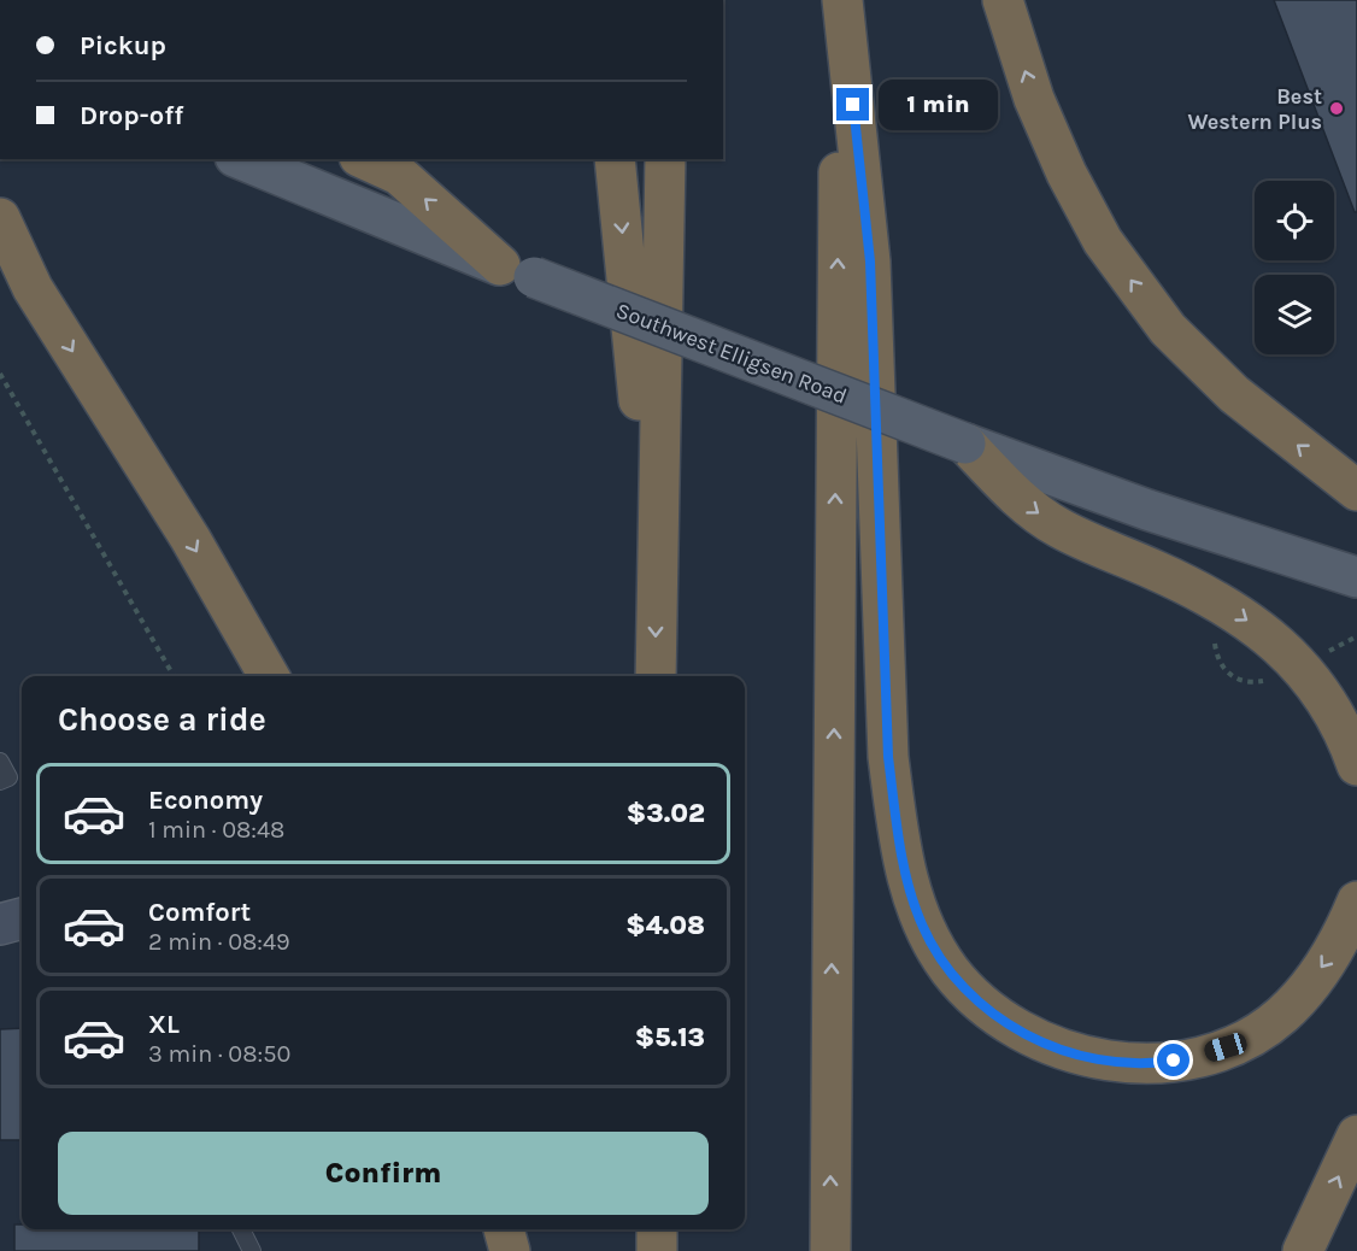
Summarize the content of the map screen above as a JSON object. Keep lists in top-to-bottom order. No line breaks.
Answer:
{"streets":{"main road":["Southwest Elligsen Road"]},"places":["Best Western Plus"],"page":{"banner":["Pickup","Drop-off"],"bubble":"1 min","heading":"Choose a ride","list":[{"name":"Economy","note":"1 min · 08:48","value":"$3.02"},{"name":"Comfort","note":"2 min · 08:49","value":"$4.08"},{"name":"XL","note":"3 min · 08:50","value":"$5.13"}],"buttons":"Confirm"}}
